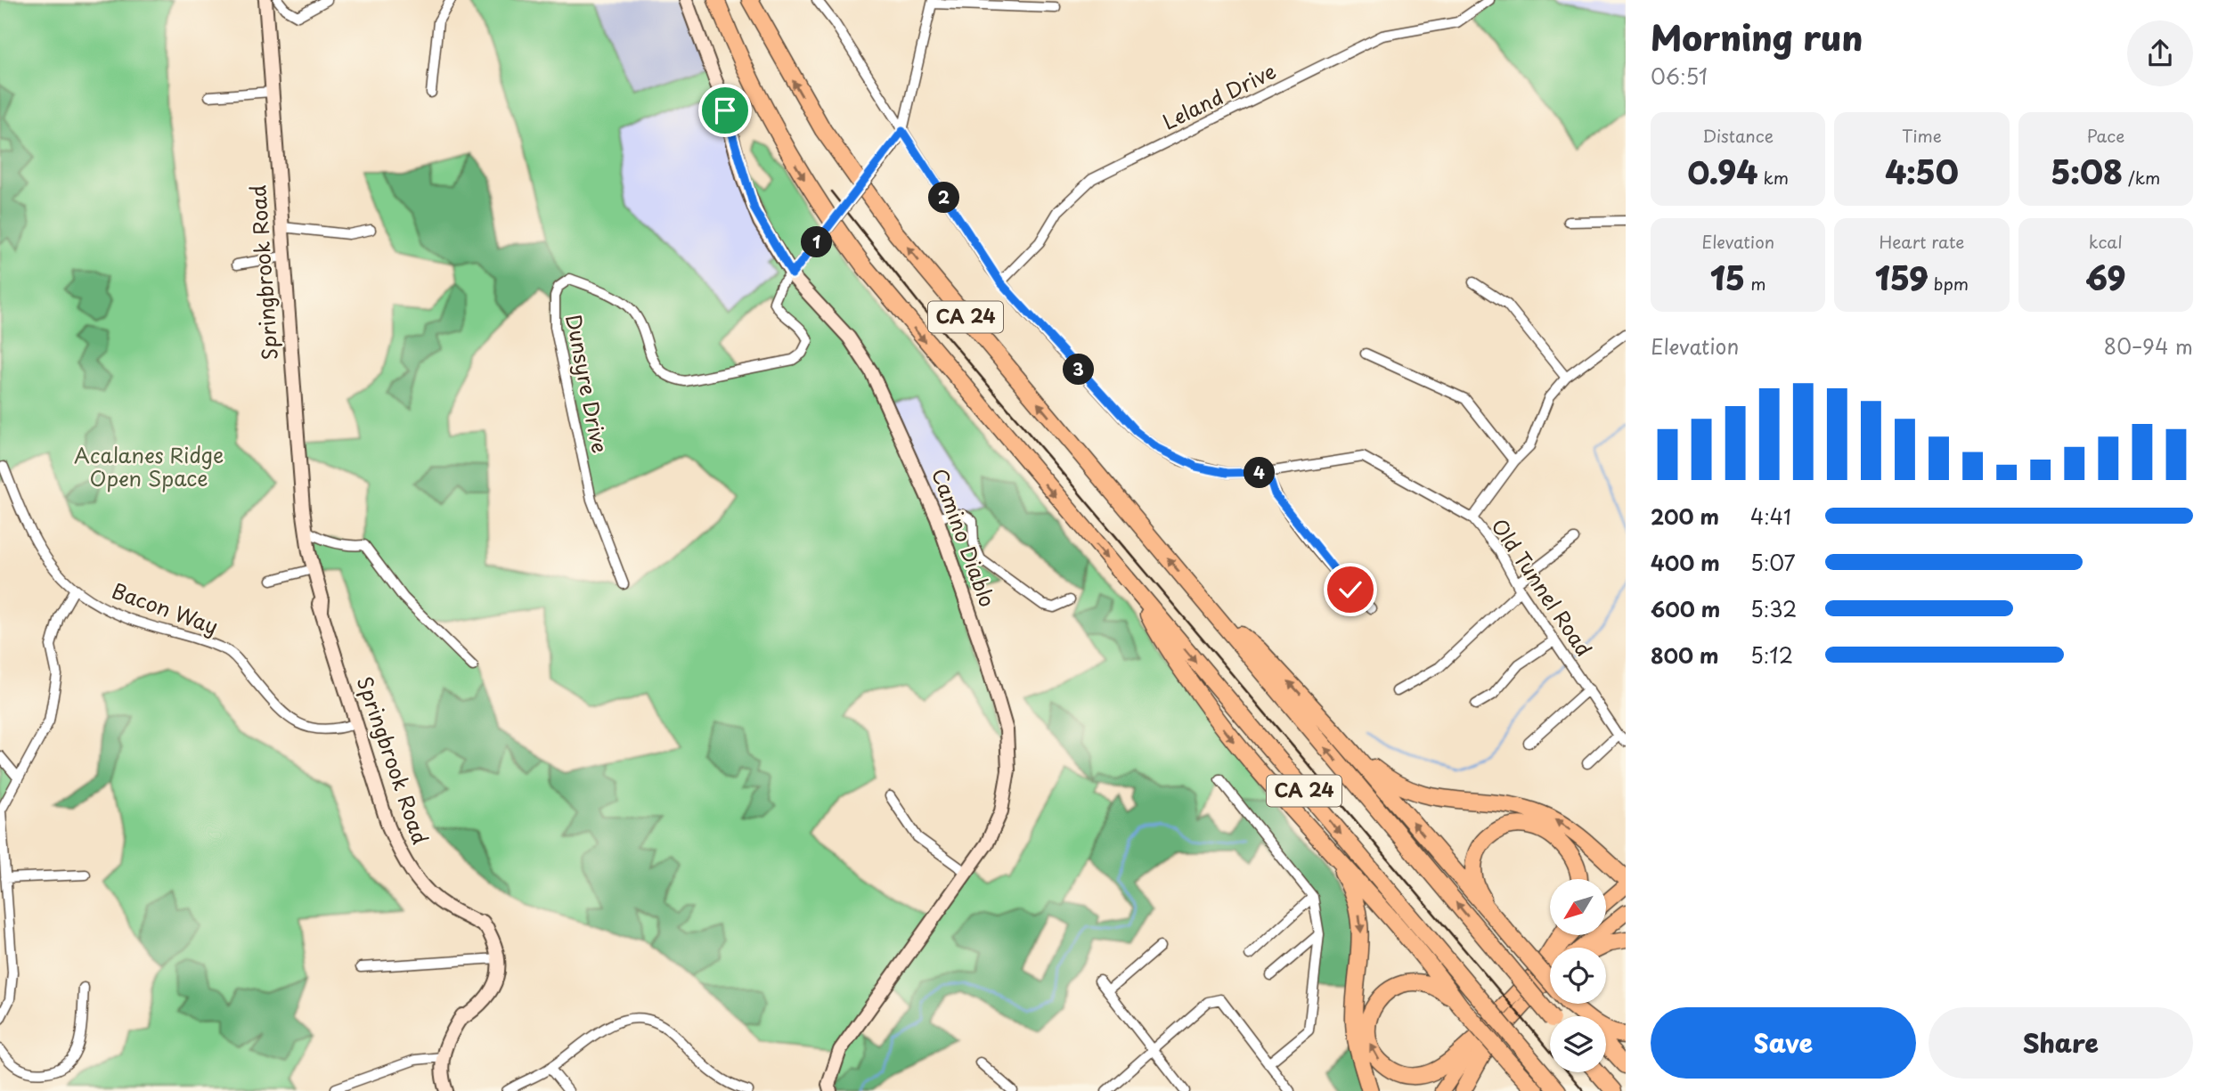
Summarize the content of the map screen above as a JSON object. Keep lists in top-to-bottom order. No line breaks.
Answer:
{"streets":{"highway":["CA 24"],"street":["Leland Drive","Springbrook Road","Dunsyre Drive","Camino Diablo","Old Tunnel Road","Bacon Way"]},"crossings":[["Leland Drive","Old Tunnel Road"],["Springbrook Road","Bacon Way"],["Dunsyre Drive","Camino Diablo"]],"parks":["Acalanes Ridge Open Space"],"north":"bottom left","page":{"heading":["Morning run","06:51"],"stats":[["Distance","0.94 km"],["Time","4:50"],["Pace","5:08 /km"],["Elevation","15 m"],["Heart rate","159 bpm"],["kcal","69"]],"pins":["2","1","3","4"],"chart":["Elevation","80–94 m"],"list":[{"name":"200 m","note":"4:41"},{"name":"400 m","note":"5:07"},{"name":"600 m","note":"5:32"},{"name":"800 m","note":"5:12"}],"buttons":["Save","Share"]}}
